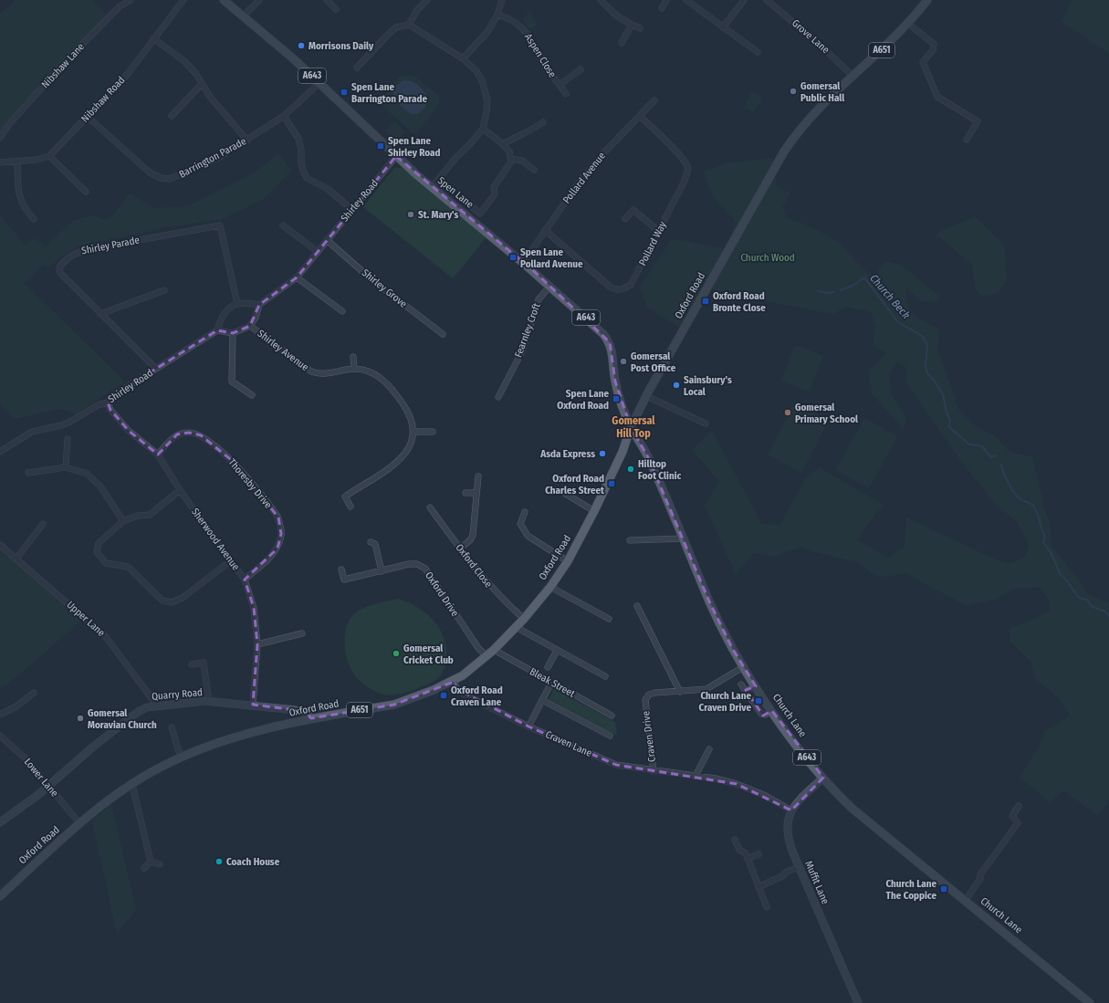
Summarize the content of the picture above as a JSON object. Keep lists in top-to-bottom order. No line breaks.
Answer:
{"streets":{"main road":["A651","A643","Spen Lane","Oxford Road","Church Lane"],"street":["Grove Lane","Aspen Close","Nibshaw Lane","Nibshaw Road","Barrington Parade","Pollard Avenue","Shirley Road","Pollard Way","Shirley Parade","Shirley Grove","Fearnley Croft","Shirley Avenue","Thoresby Drive","Sherwood Avenue","Oxford Close","Oxford Drive","Upper Lane","Bleak Street","Quarry Road","Craven Drive","Craven Lane","Lower Lane","Muffit Lane"]},"crossings":[["Grove Lane","Oxford Road"],["Nibshaw Road","Barrington Parade"],["Barrington Parade","Spen Lane"],["Pollard Avenue","Spen Lane"],["Pollard Avenue","Pollard Way"],["Spen Lane","Shirley Road"],["Spen Lane","Oxford Road"],["Spen Lane","Fearnley Croft"],["Spen Lane","Church Lane"],["Shirley Road","Shirley Parade"],["Shirley Road","Shirley Grove"],["Shirley Road","Sherwood Avenue"],["Oxford Road","Oxford Close"],["Oxford Road","Oxford Drive"],["Oxford Road","Bleak Street"],["Oxford Road","Quarry Road"],["Oxford Road","Church Lane"],["Oxford Road","Craven Lane"],["Oxford Road","Lower Lane"],["Thoresby Drive","Sherwood Avenue"],["Sherwood Avenue","Quarry Road"],["Upper Lane","Quarry Road"],["Quarry Road","Lower Lane"],["Church Lane","Craven Drive"],["Craven Drive","Craven Lane"],["Craven Lane","Muffit Lane"]],"districts":["Gomersal Hill Top"],"water":["Church Beck"],"parks":["Church Wood"],"places":{"other":["Morrisons Daily","Gomersal Public Hall","St. Mary's","Gomersal Post Office","Sainsbury's Local","Gomersal Primary School","Asda Express","Hilltop Foot Clinic","Gomersal Cricket Club","Gomersal Moravian Church","Coach House"],"transit":["Spen Lane Barrington Parade","Spen Lane Shirley Road","Spen Lane Pollard Avenue","Oxford Road Bronte Close","Spen Lane Oxford Road","Oxford Road Charles Street","Oxford Road Craven Lane","Church Lane Craven Drive","Church Lane The Coppice"]}}
